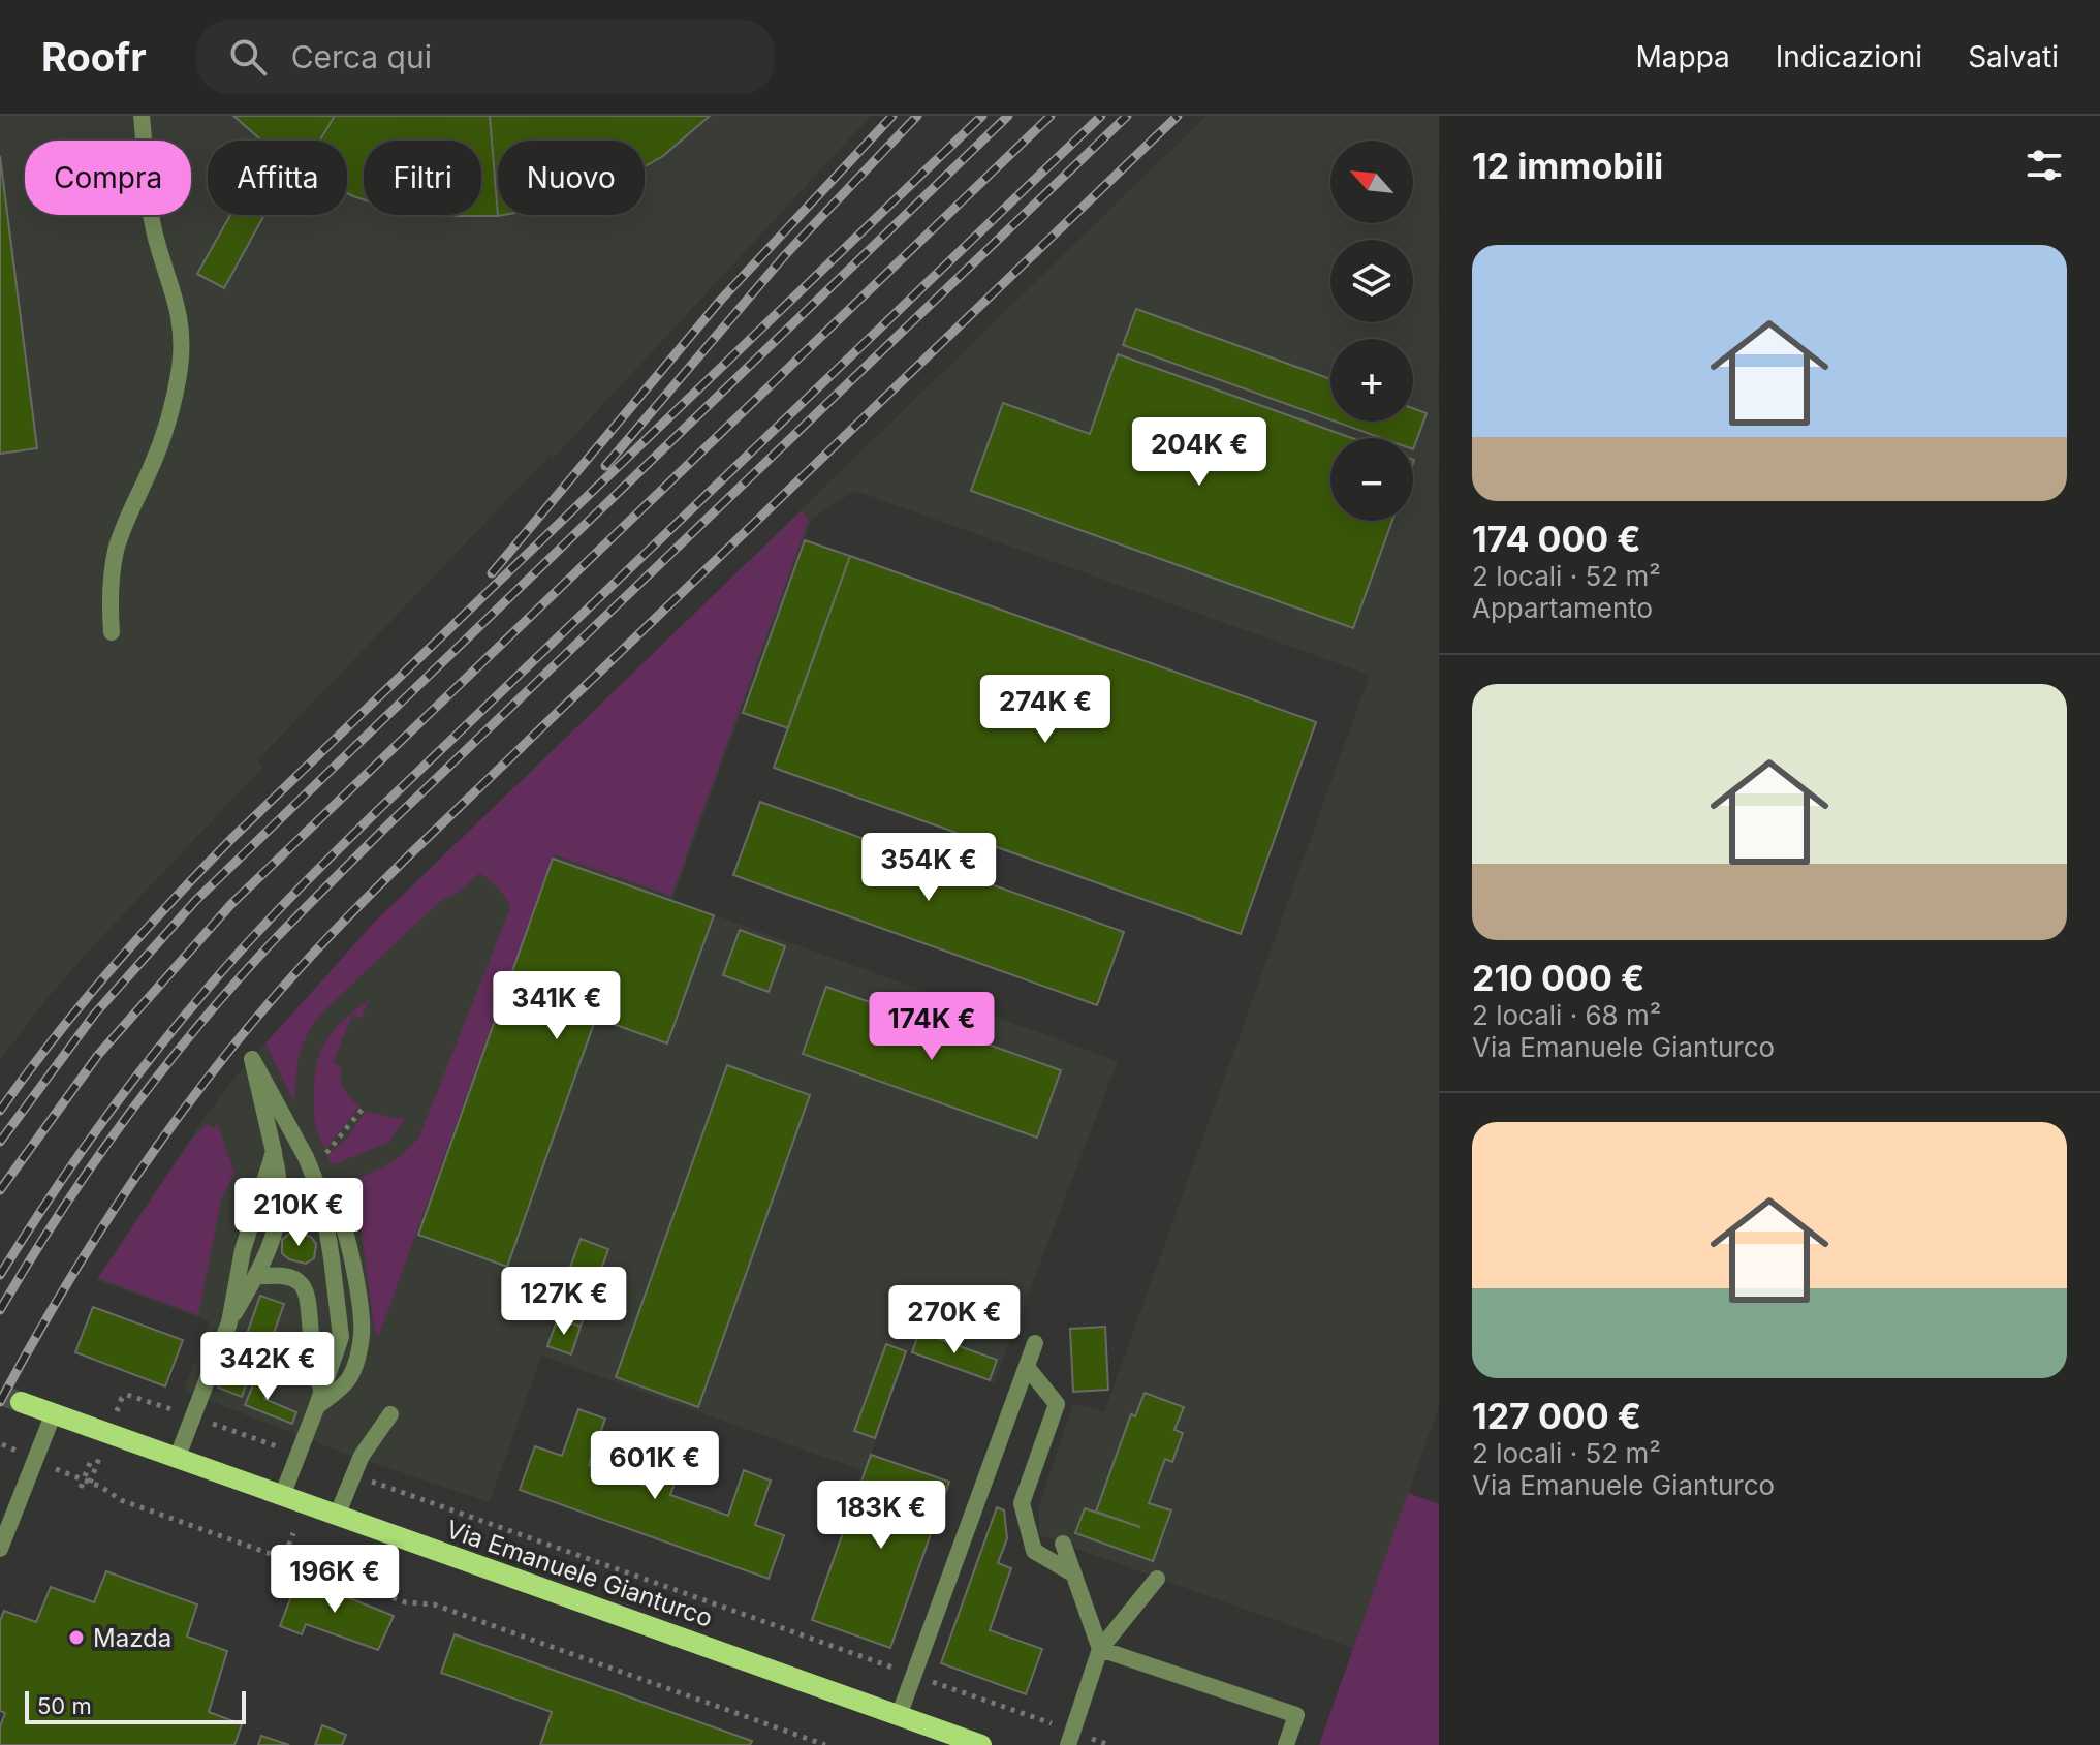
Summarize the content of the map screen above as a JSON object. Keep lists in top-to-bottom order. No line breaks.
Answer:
{"streets":{"main road":["Via Emanuele Gianturco"]},"places":["Mazda"],"scale_bar":"50 m","north":"top left","page":{"header":"Roofr","search":"Cerca qui","nav":["Mappa","Indicazioni","Salvati"],"heading":"12 immobili","map_buttons":["+","−"],"chip":["Compra","Affitta","Filtri","Nuovo"],"list":[{"name":"174 000 €","note":"2 locali · 52 m² · Appartamento"},{"name":"210 000 €","note":"2 locali · 68 m² · Via Emanuele Gianturco"},{"name":"127 000 €","note":"2 locali · 52 m² · Via Emanuele Gianturco"}],"price":["204K €","274K €","354K €","341K €","174K €","210K €","127K €","270K €","342K €","601K €","183K €","196K €"],"scale":"50 m"}}
